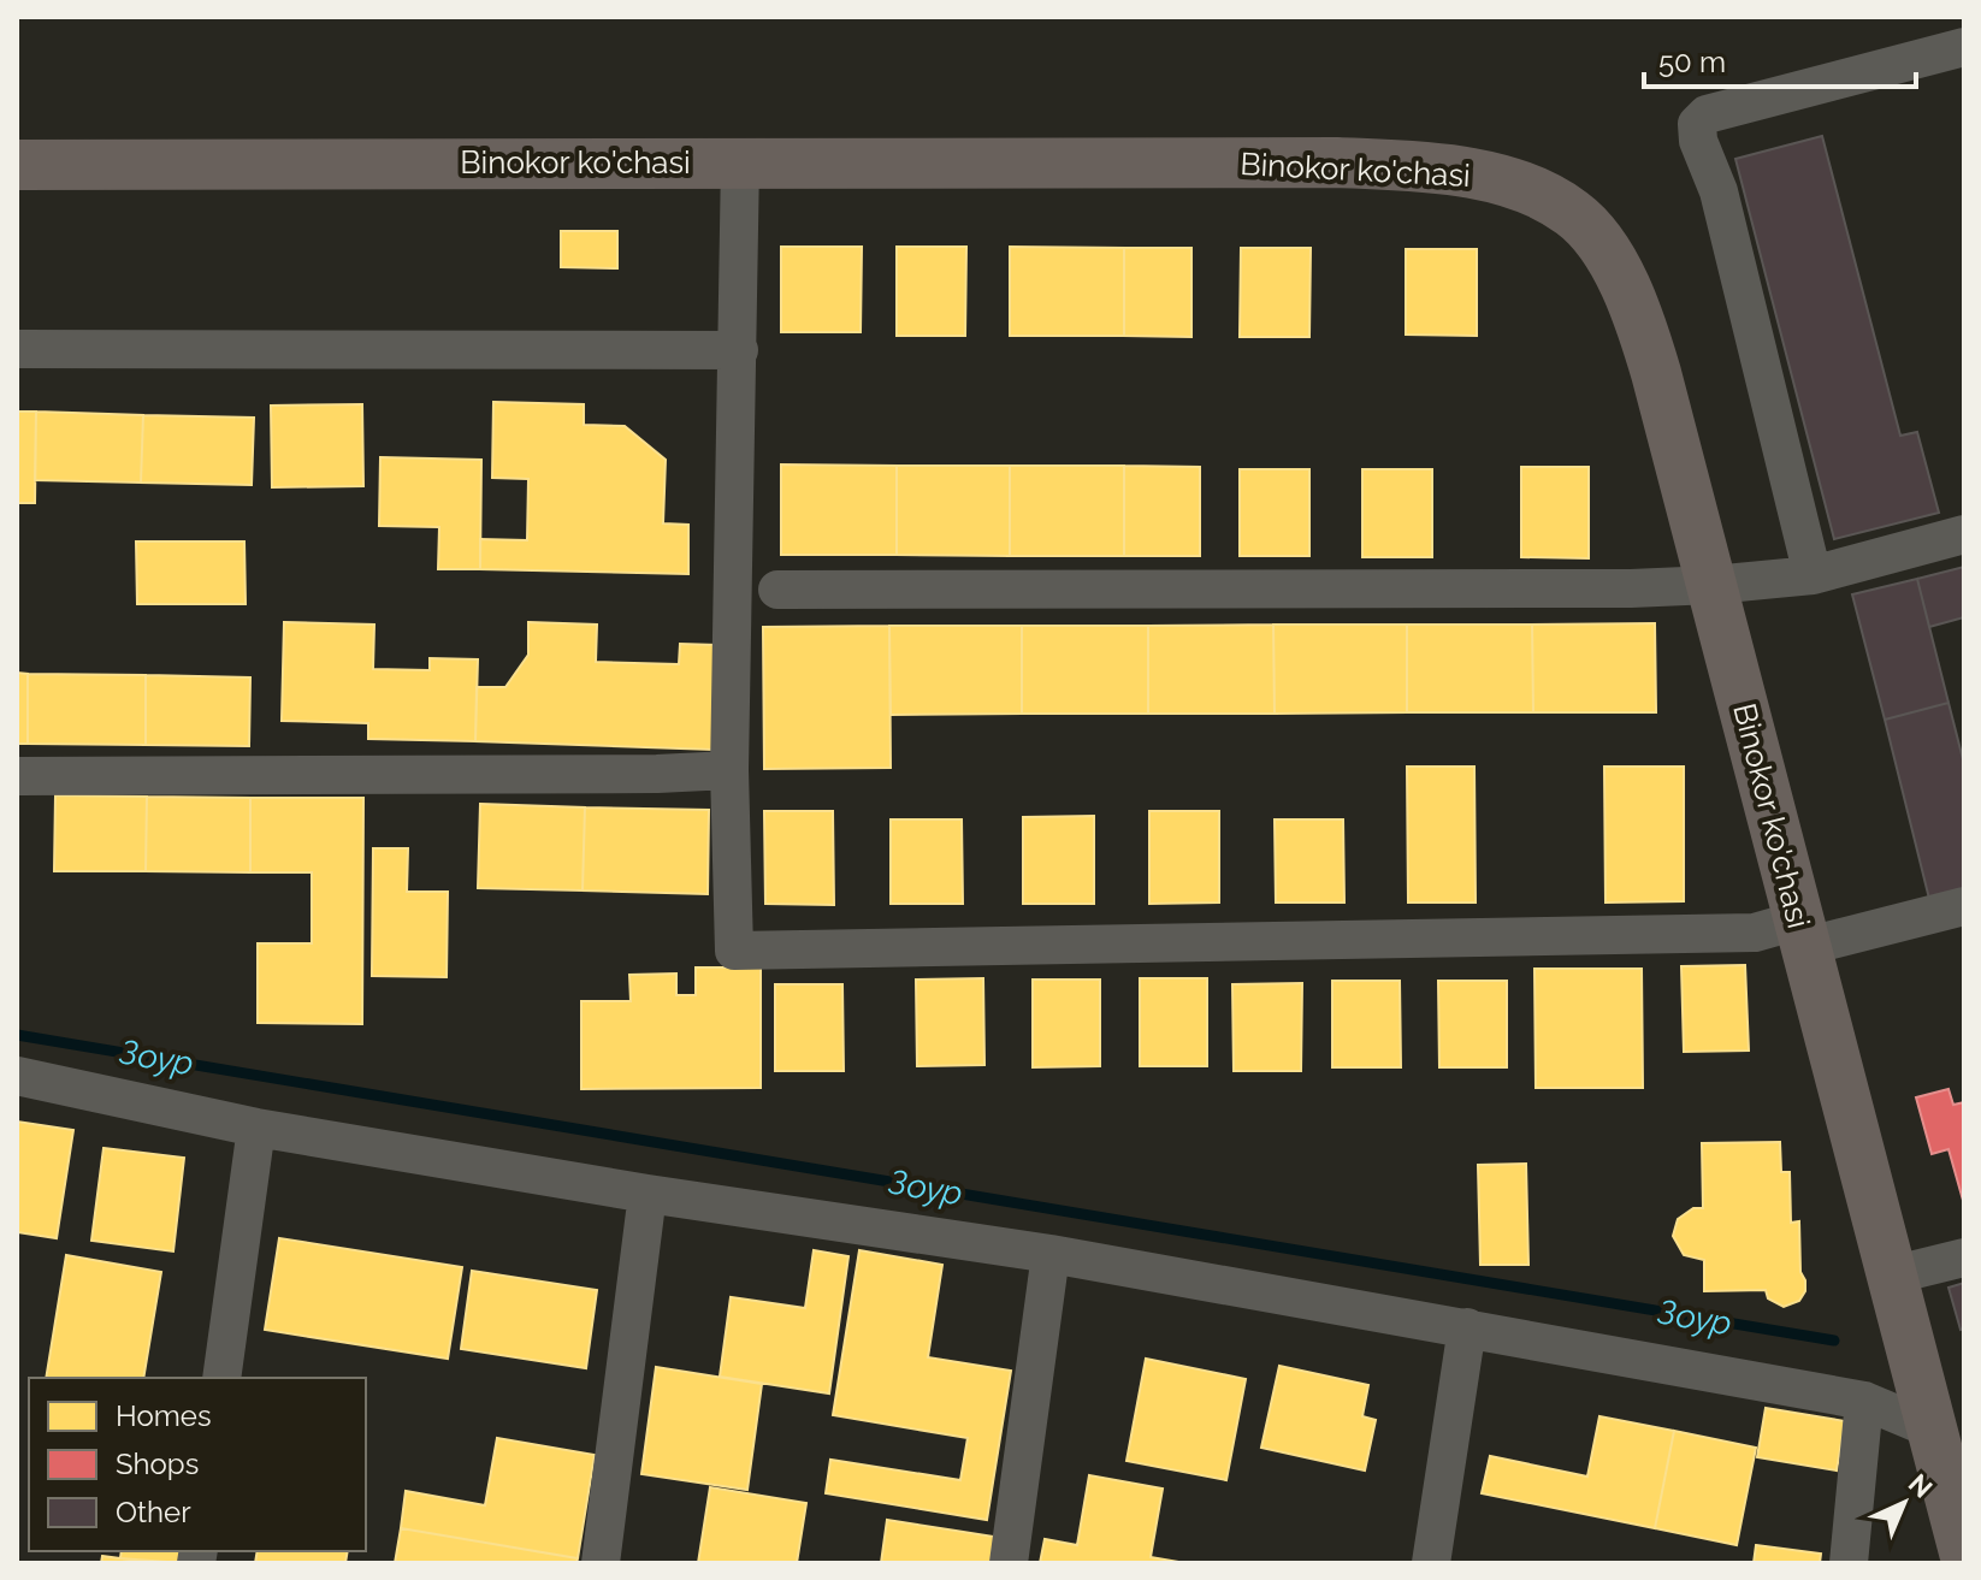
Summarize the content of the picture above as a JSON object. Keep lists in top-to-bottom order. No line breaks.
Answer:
{"streets":{"main road":["Binokor ko'chasi"]},"water":["Зоур"],"legend":["Homes","Shops","Other"],"scale_bar":"50 m","north":"top right"}
